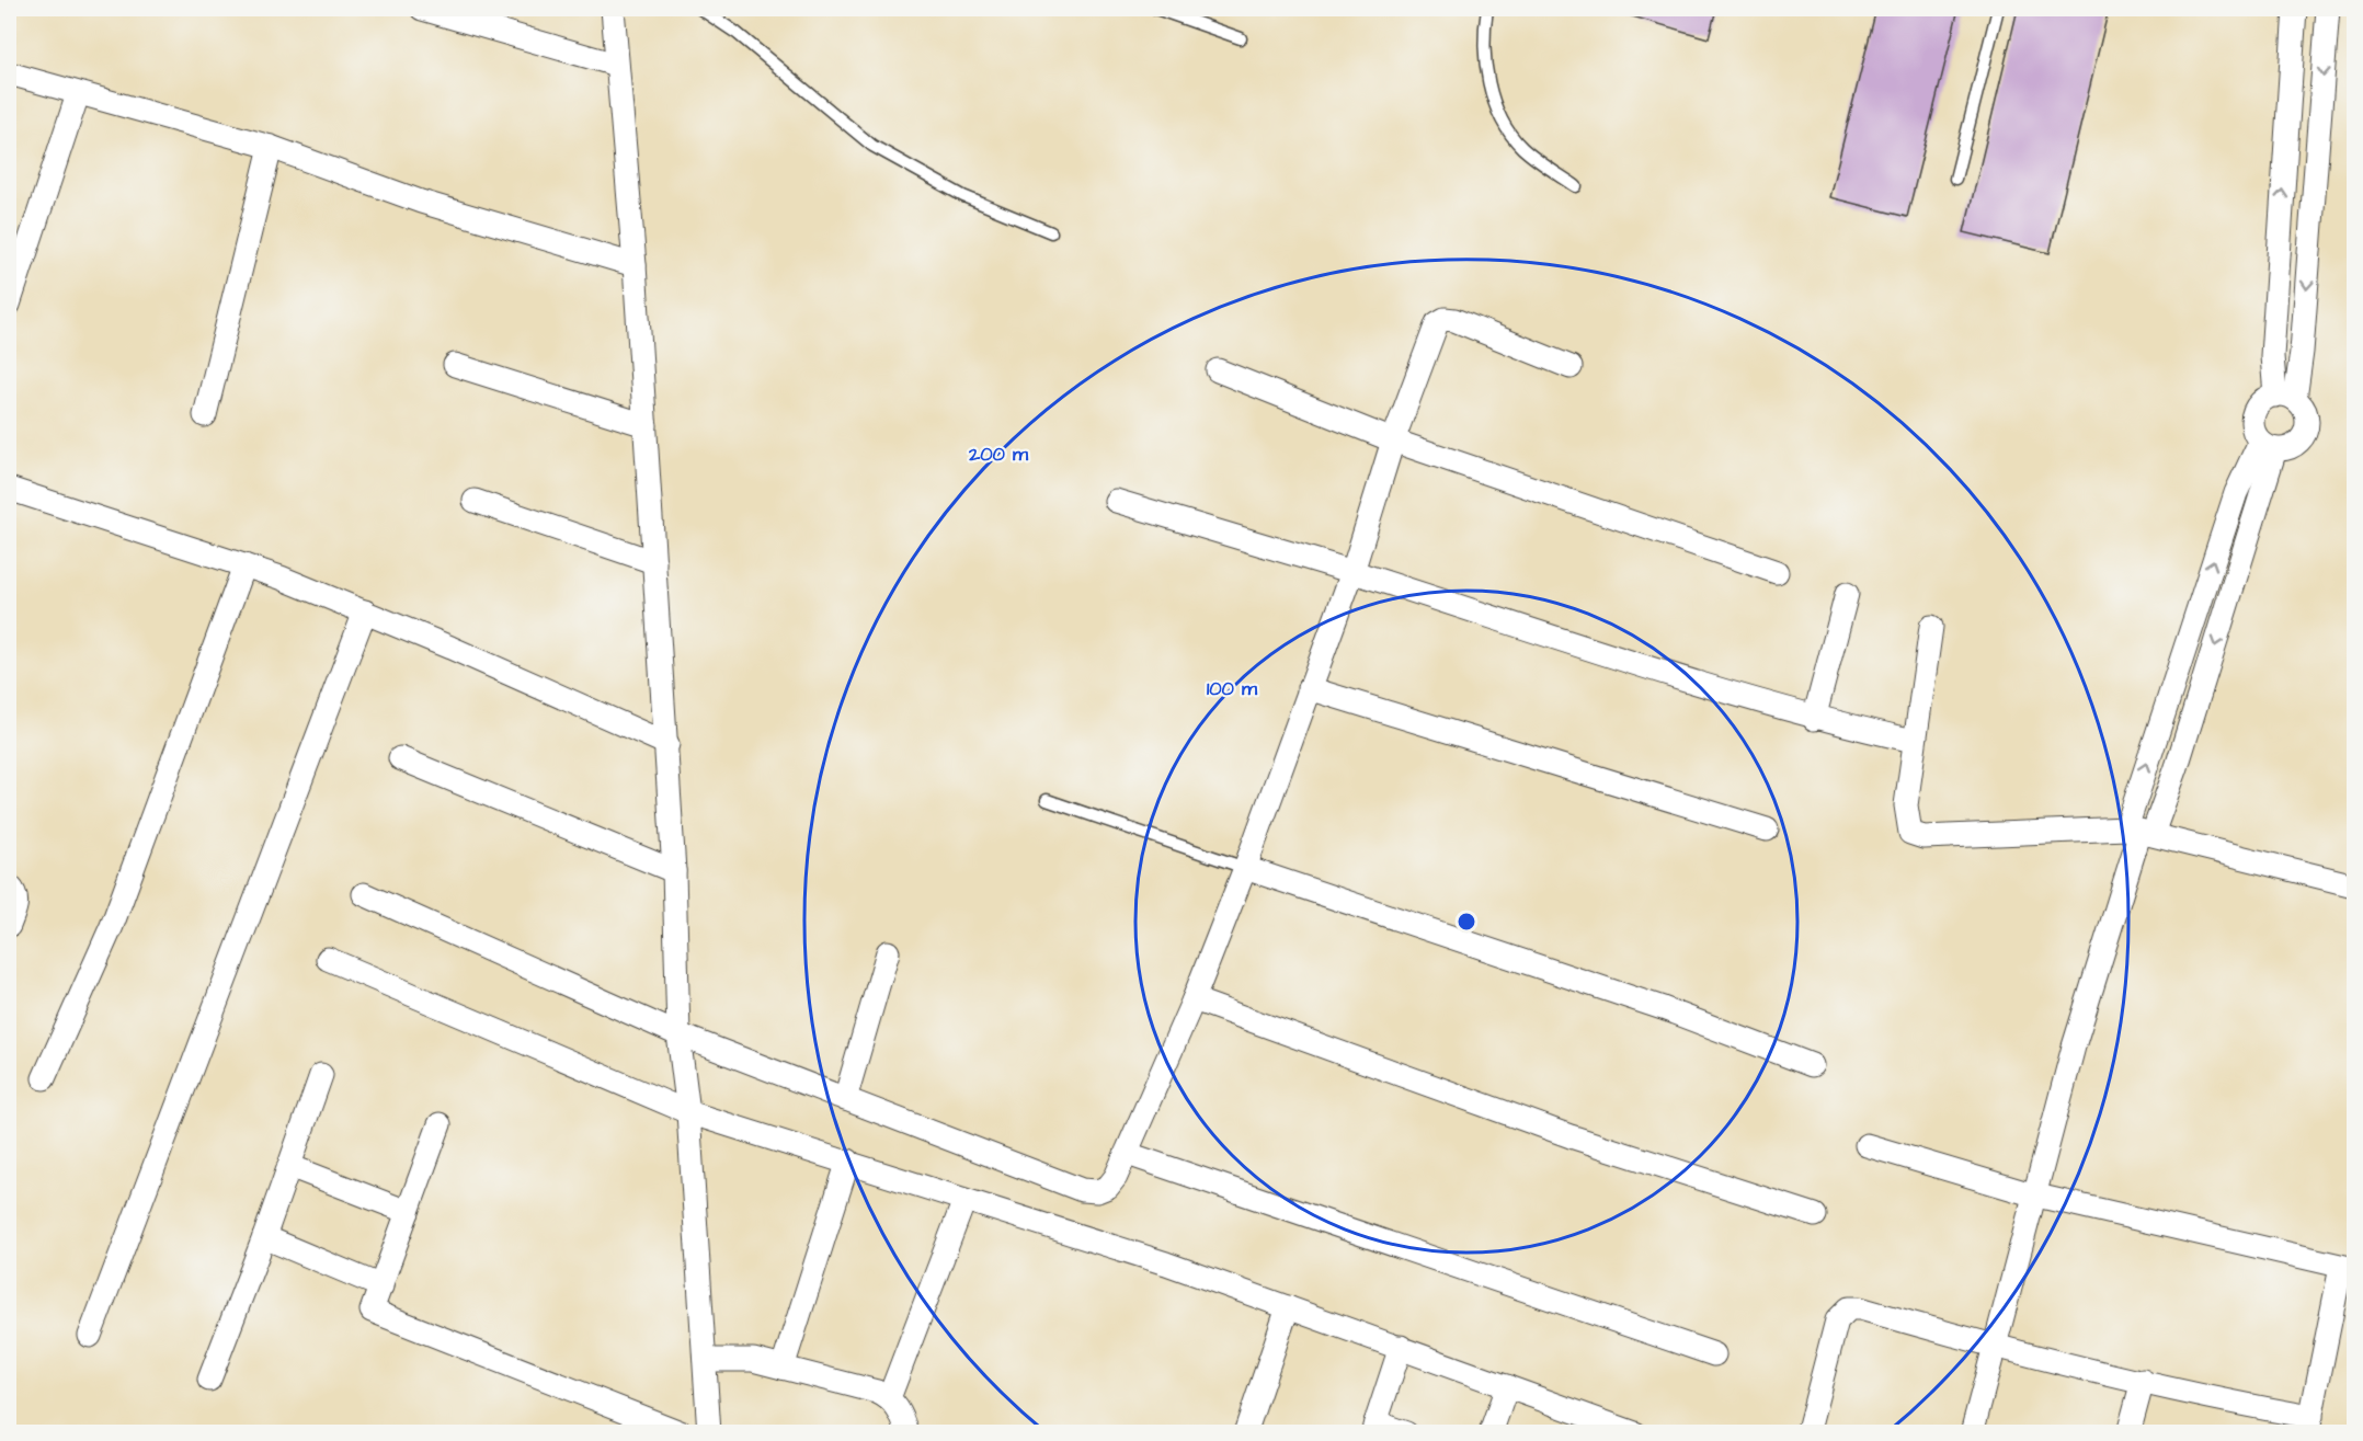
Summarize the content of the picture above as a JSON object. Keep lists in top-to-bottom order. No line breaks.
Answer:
{"rings":["200 m","100 m"]}
